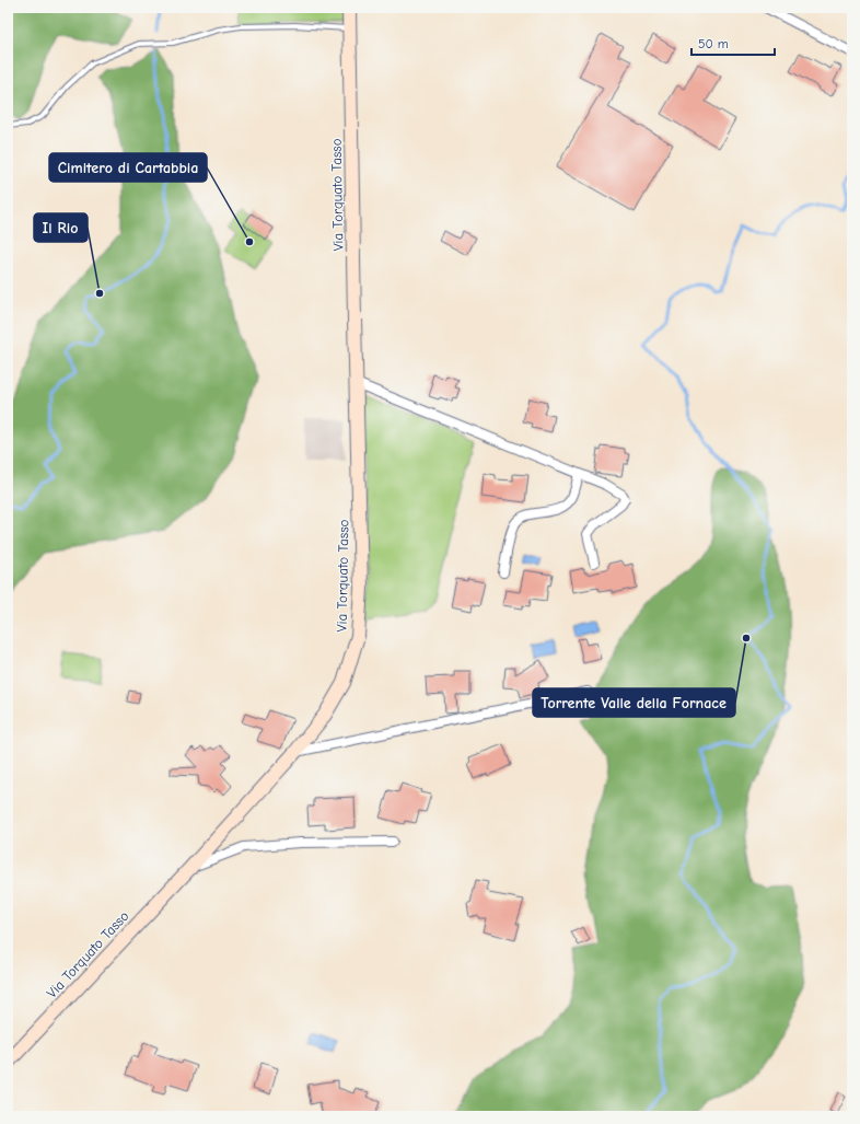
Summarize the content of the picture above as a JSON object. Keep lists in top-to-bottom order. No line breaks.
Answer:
{"streets":{"street":["Via Torquato Tasso"]},"places":["Cimitero di Cartabbia","Il Rio","Torrente Valle della Fornace"],"scale_bar":"50 m"}
